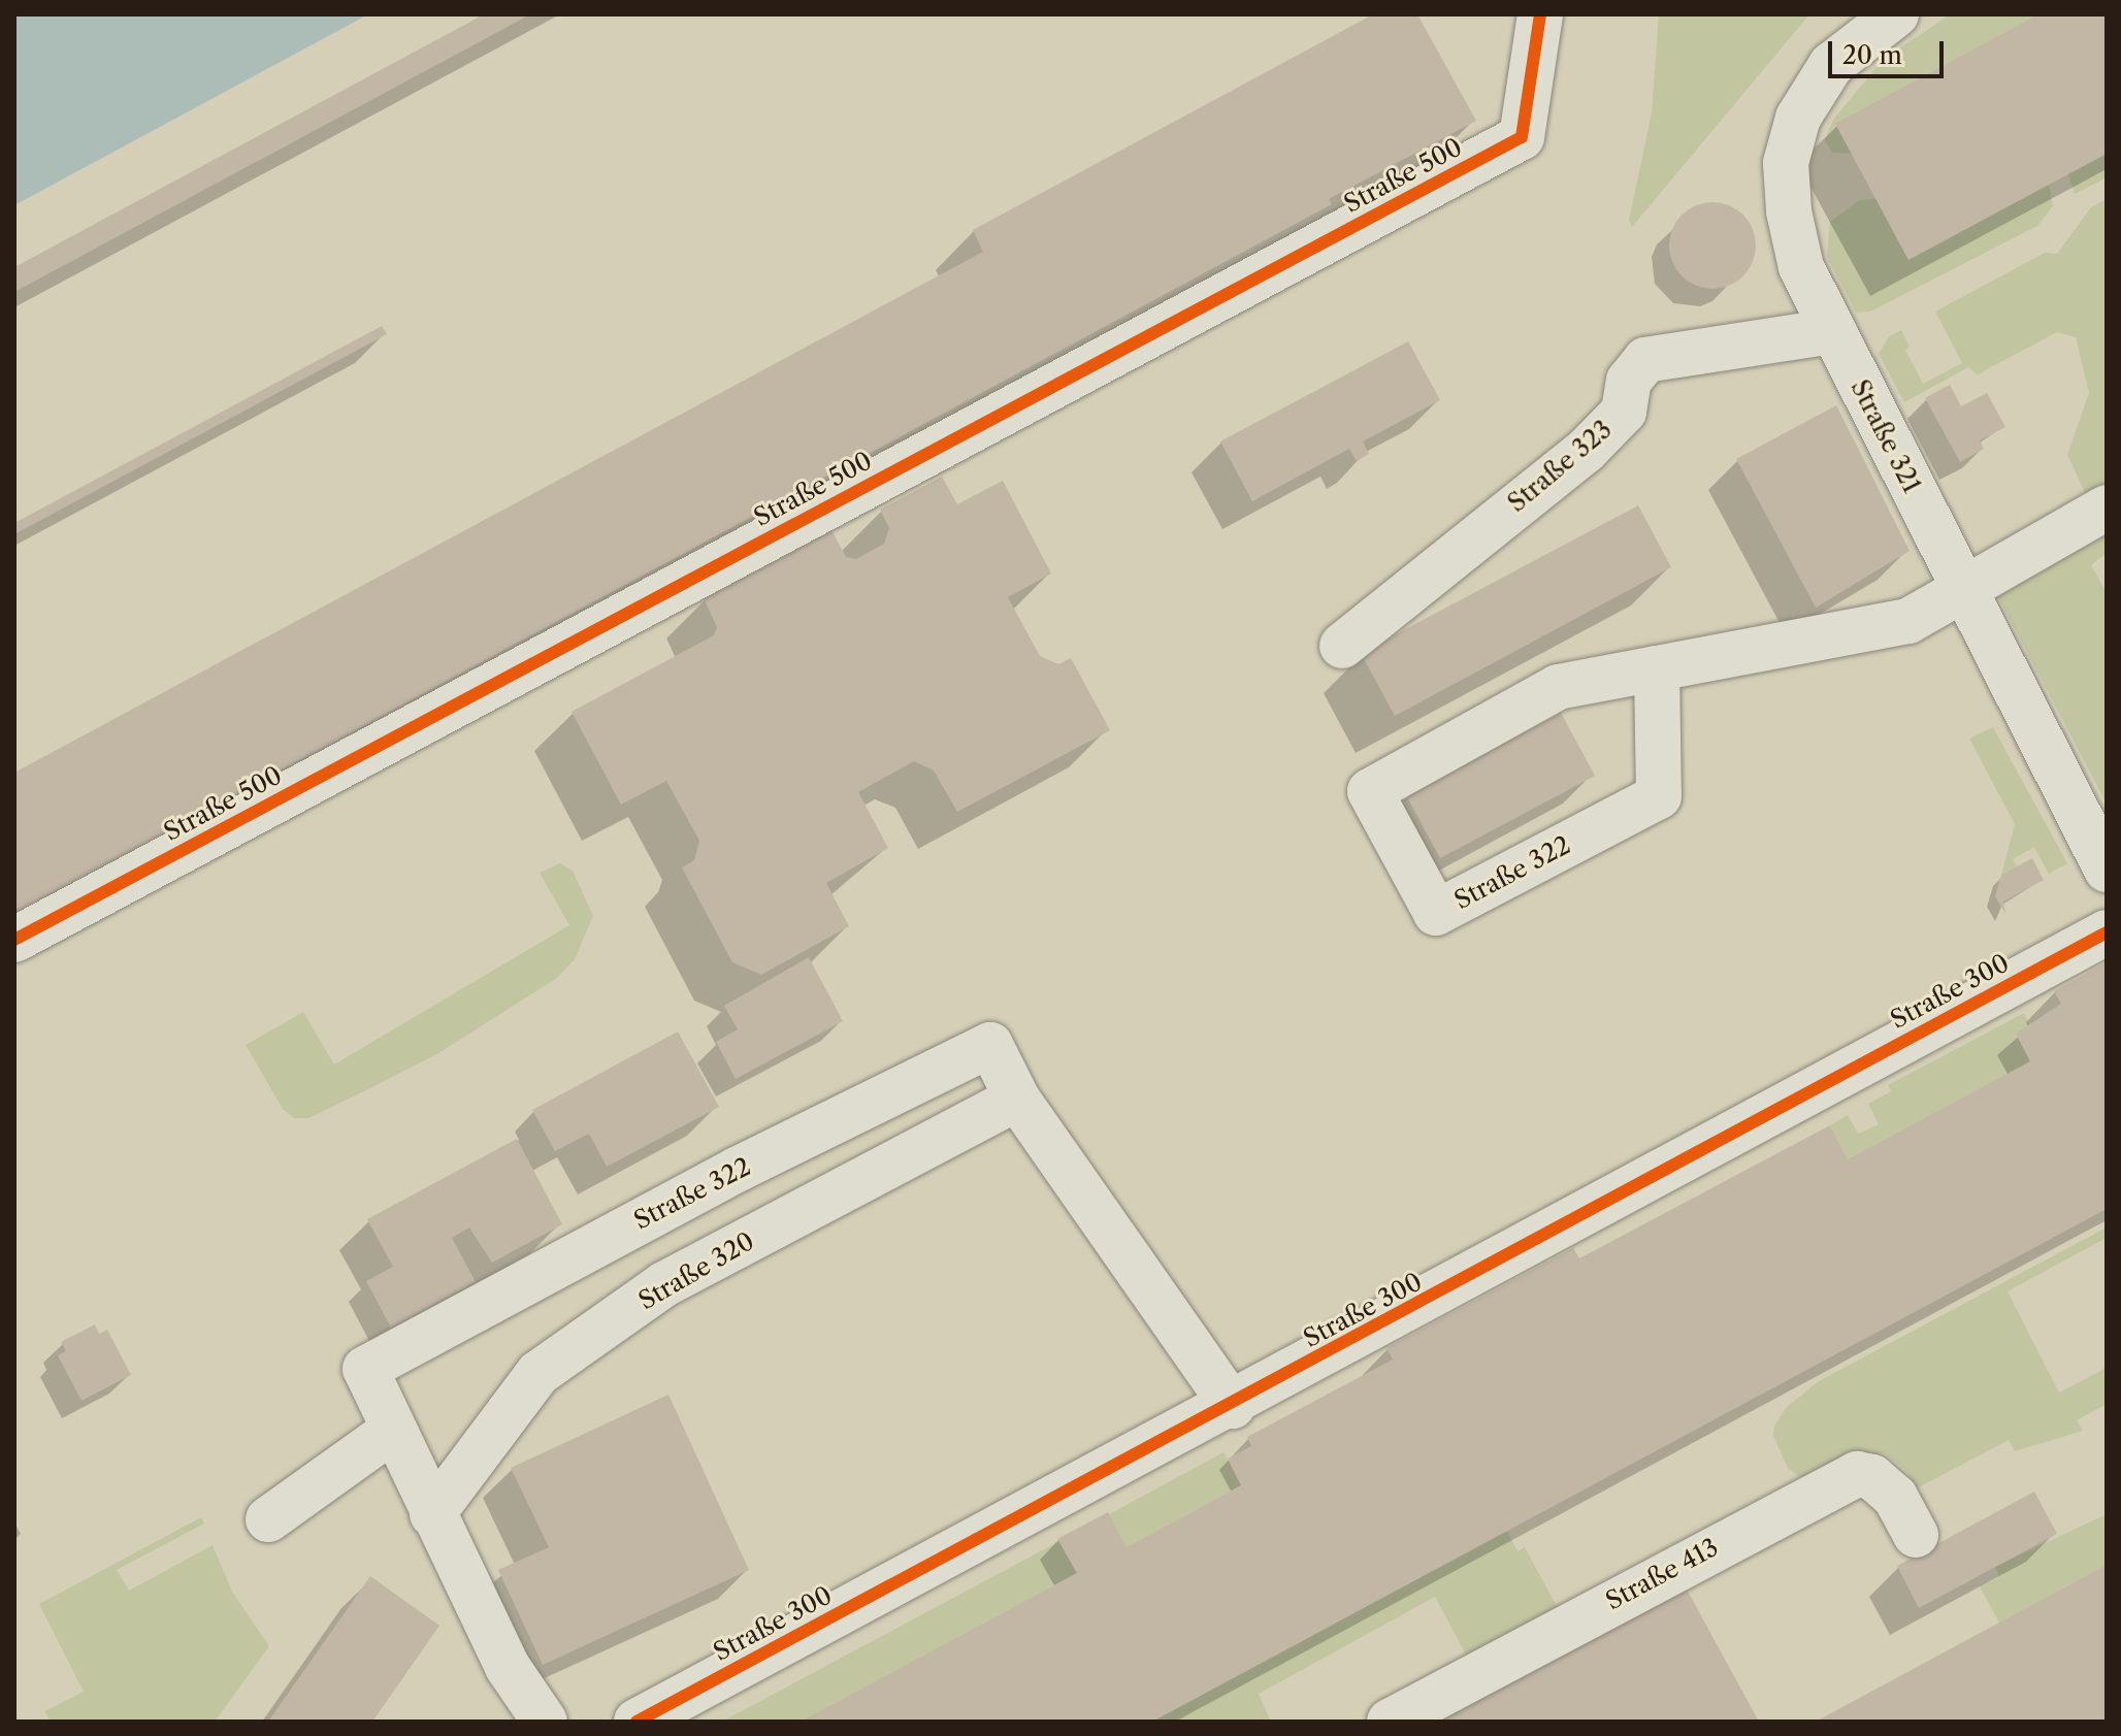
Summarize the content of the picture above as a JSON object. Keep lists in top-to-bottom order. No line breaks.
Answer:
{"streets":{"street":["Straße 500","Straße 321","Straße 323","Straße 322","Straße 300","Straße 320","Straße 413"]},"crossings":[["Straße 321","Straße 323"],["Straße 321","Straße 322"],["Straße 322","Straße 300"],["Straße 322","Straße 320"]],"scale_bar":"20 m"}
